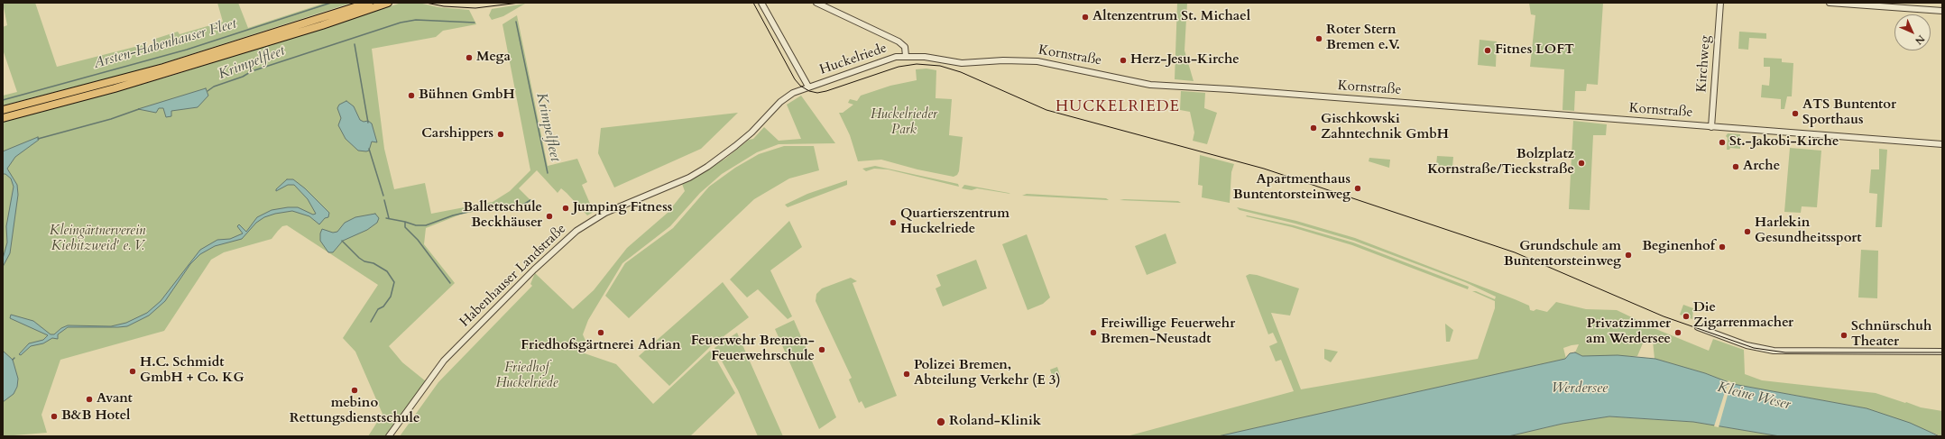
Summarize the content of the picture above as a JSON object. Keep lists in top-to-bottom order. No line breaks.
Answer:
{"streets":{"street":["Kornstraße","Huckelriede","Kirchweg","Habenhauser Landstraße"]},"crossings":[["Kornstraße","Huckelriede"],["Kornstraße","Kirchweg"],["Huckelriede","Habenhauser Landstraße"]],"districts":["HUCKELRIEDE"],"water":["Arsten-Habenhauser Fleet","Krimpelfleet","Werdersee","Kleine Weser"],"parks":["Huckelrieder Park","Kleingärtnerverein Kiebitzweid' e. V.","Friedhof Huckelriede"],"places":["Altenzentrum St. Michael","Roter Stern Bremen e.V.","Fitnes LOFT","Mega","Herz-Jesu-Kirche","Bühnen GmbH","ATS Buntentor Sporthaus","Gischkowski Zahntechnik GmbH","Carshippers","St.-Jakobi-Kirche","Bolzplatz Kornstraße/Tieckstraße","Arche","Apartmenthaus Buntentorsteinweg","Jumping Fitness","Ballettschule Beckhäuser","Quartierszentrum Huckelriede","Harlekin Gesundheitssport","Beginenhof","Grundschule am Buntentorsteinweg","Die Zigarrenmacher","Friedhofsgärtnerei Adrian","Freiwillige Feuerwehr Bremen-Neustadt","Privatzimmer am Werdersee","Schnürschuh Theater","Feuerwehr Bremen- Feuerwehrschule","H.C. Schmidt GmbH + Co. KG","Polizei Bremen, Abteilung Verkehr (E 3)","mebino Rettungsdienstschule","Avant","B&B Hotel","Roland-Klinik"],"north":"bottom right"}
